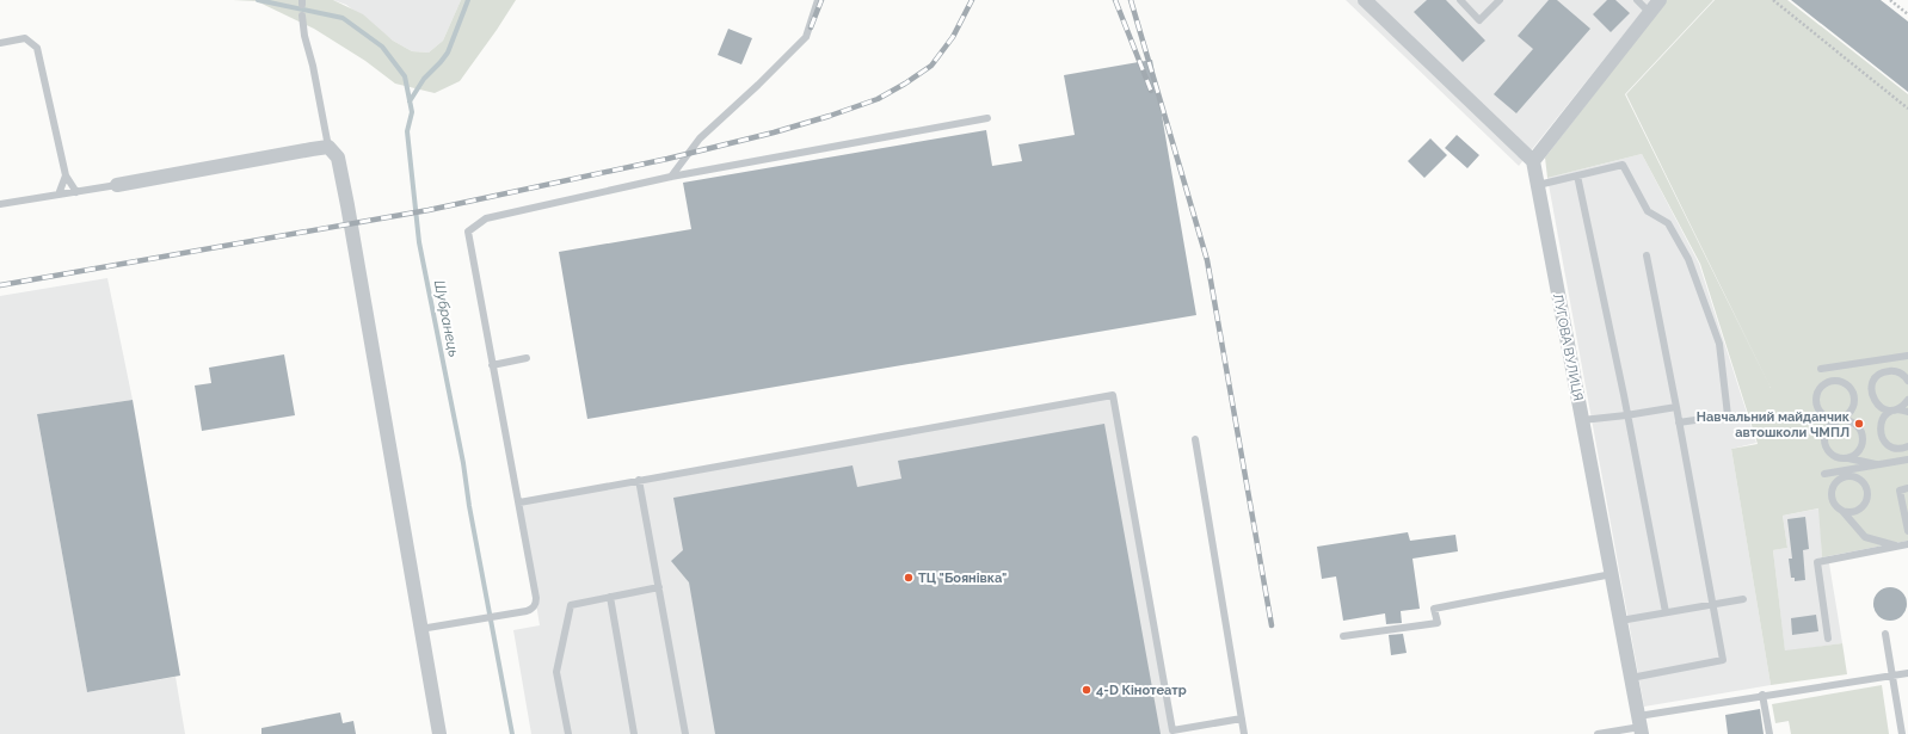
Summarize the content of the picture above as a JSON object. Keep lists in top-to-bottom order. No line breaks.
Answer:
{"streets":{"street":["ЛУГОВА ВУЛИЦЯ"]},"water":["Шубранець"],"places":["Навчальний майданчик автошколи ЧМПЛ","ТЦ \"Боянівка\"","4-D Кінотеатр"]}
